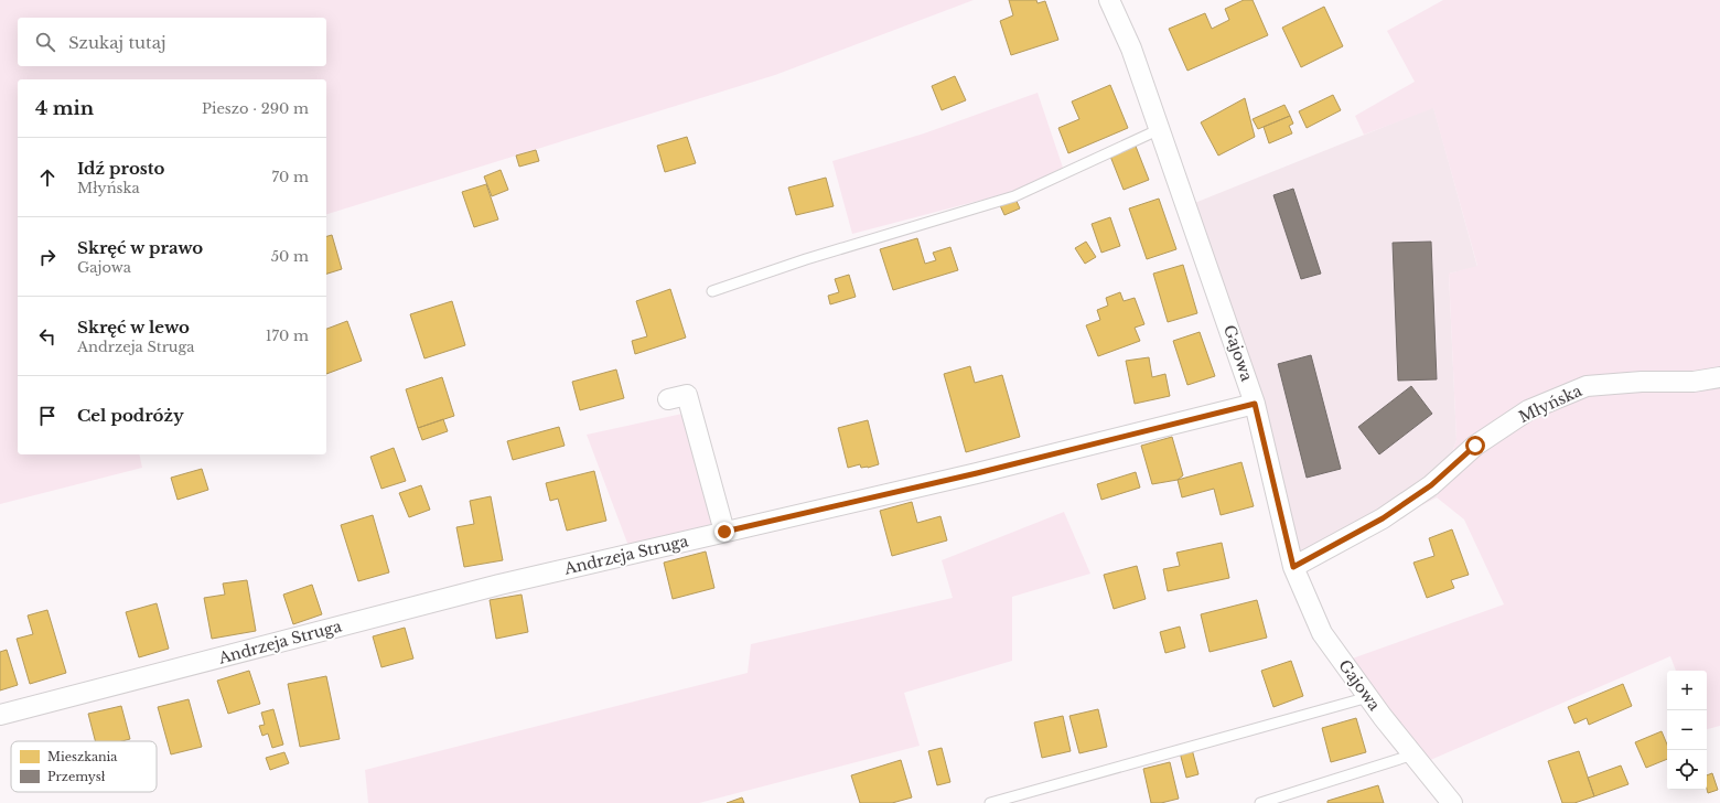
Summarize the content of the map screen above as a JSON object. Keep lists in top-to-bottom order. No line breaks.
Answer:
{"streets":{"street":["Gajowa","Młyńska","Andrzeja Struga"]},"crossings":[["Gajowa","Młyńska"],["Gajowa","Andrzeja Struga"]],"legend":["Mieszkania","Przemysł"],"page":{"search":"Szukaj tutaj","heading":["4 min","Pieszo · 290 m"],"list":[["Idź prosto","Młyńska","70 m"],["Skręć w prawo","Gajowa","50 m"],["Skręć w lewo","Andrzeja Struga","170 m"],"Cel podróży"],"map_buttons":["+","−"]}}
